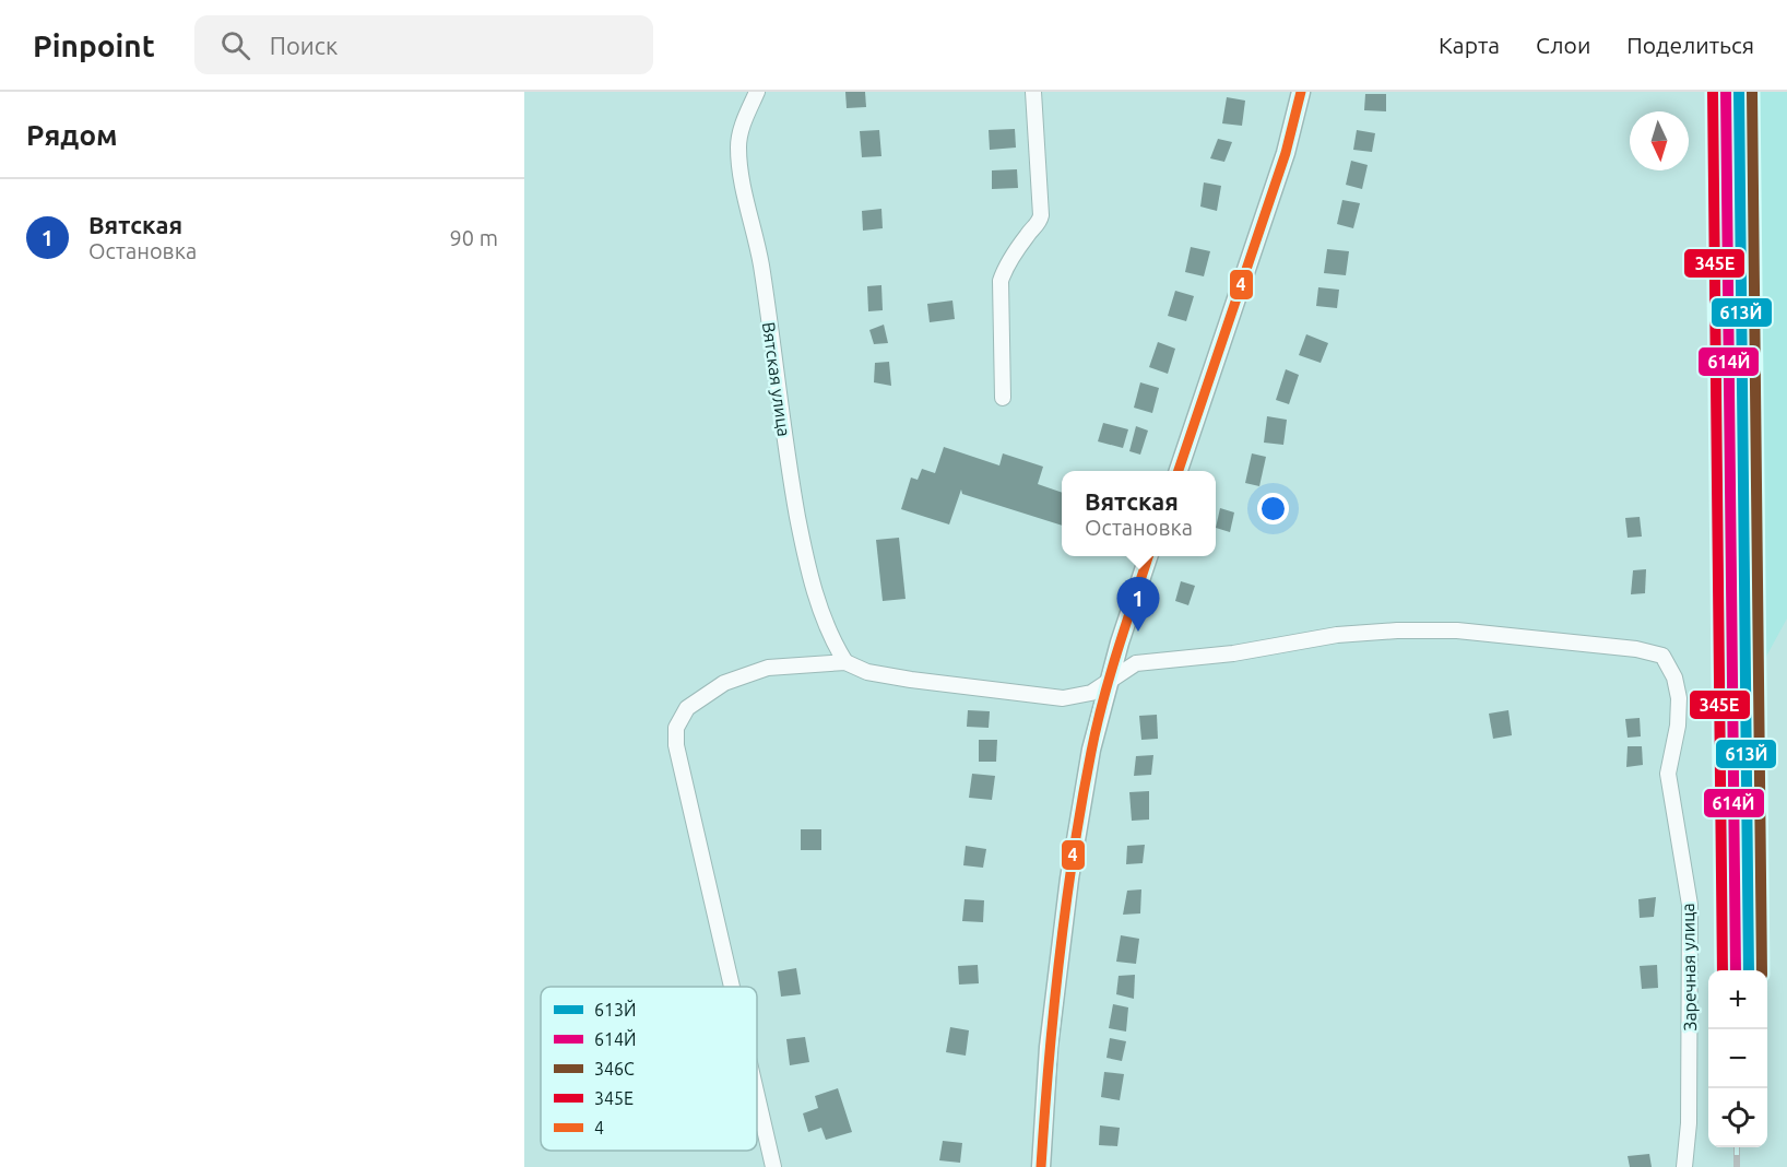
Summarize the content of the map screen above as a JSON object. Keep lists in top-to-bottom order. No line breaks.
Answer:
{"streets":{"street":["Вятская улица","Заречная улица"]},"lines":["transit line 613Й","transit line 614Й","transit line 346С","transit line 345Е","transit line 4"],"legend":["613Й","614Й","346С","345Е","4"],"north":"bottom","page":{"header":"Pinpoint","search":"Поиск","nav":["Карта","Слои","Поделиться"],"heading":"Рядом","list":[{"mark":"1","name":"Вятская","note":"Остановка","value":"90 m"}],"popup":["Вятская","Остановка"],"pins":"1","map_buttons":["+","−"]}}
